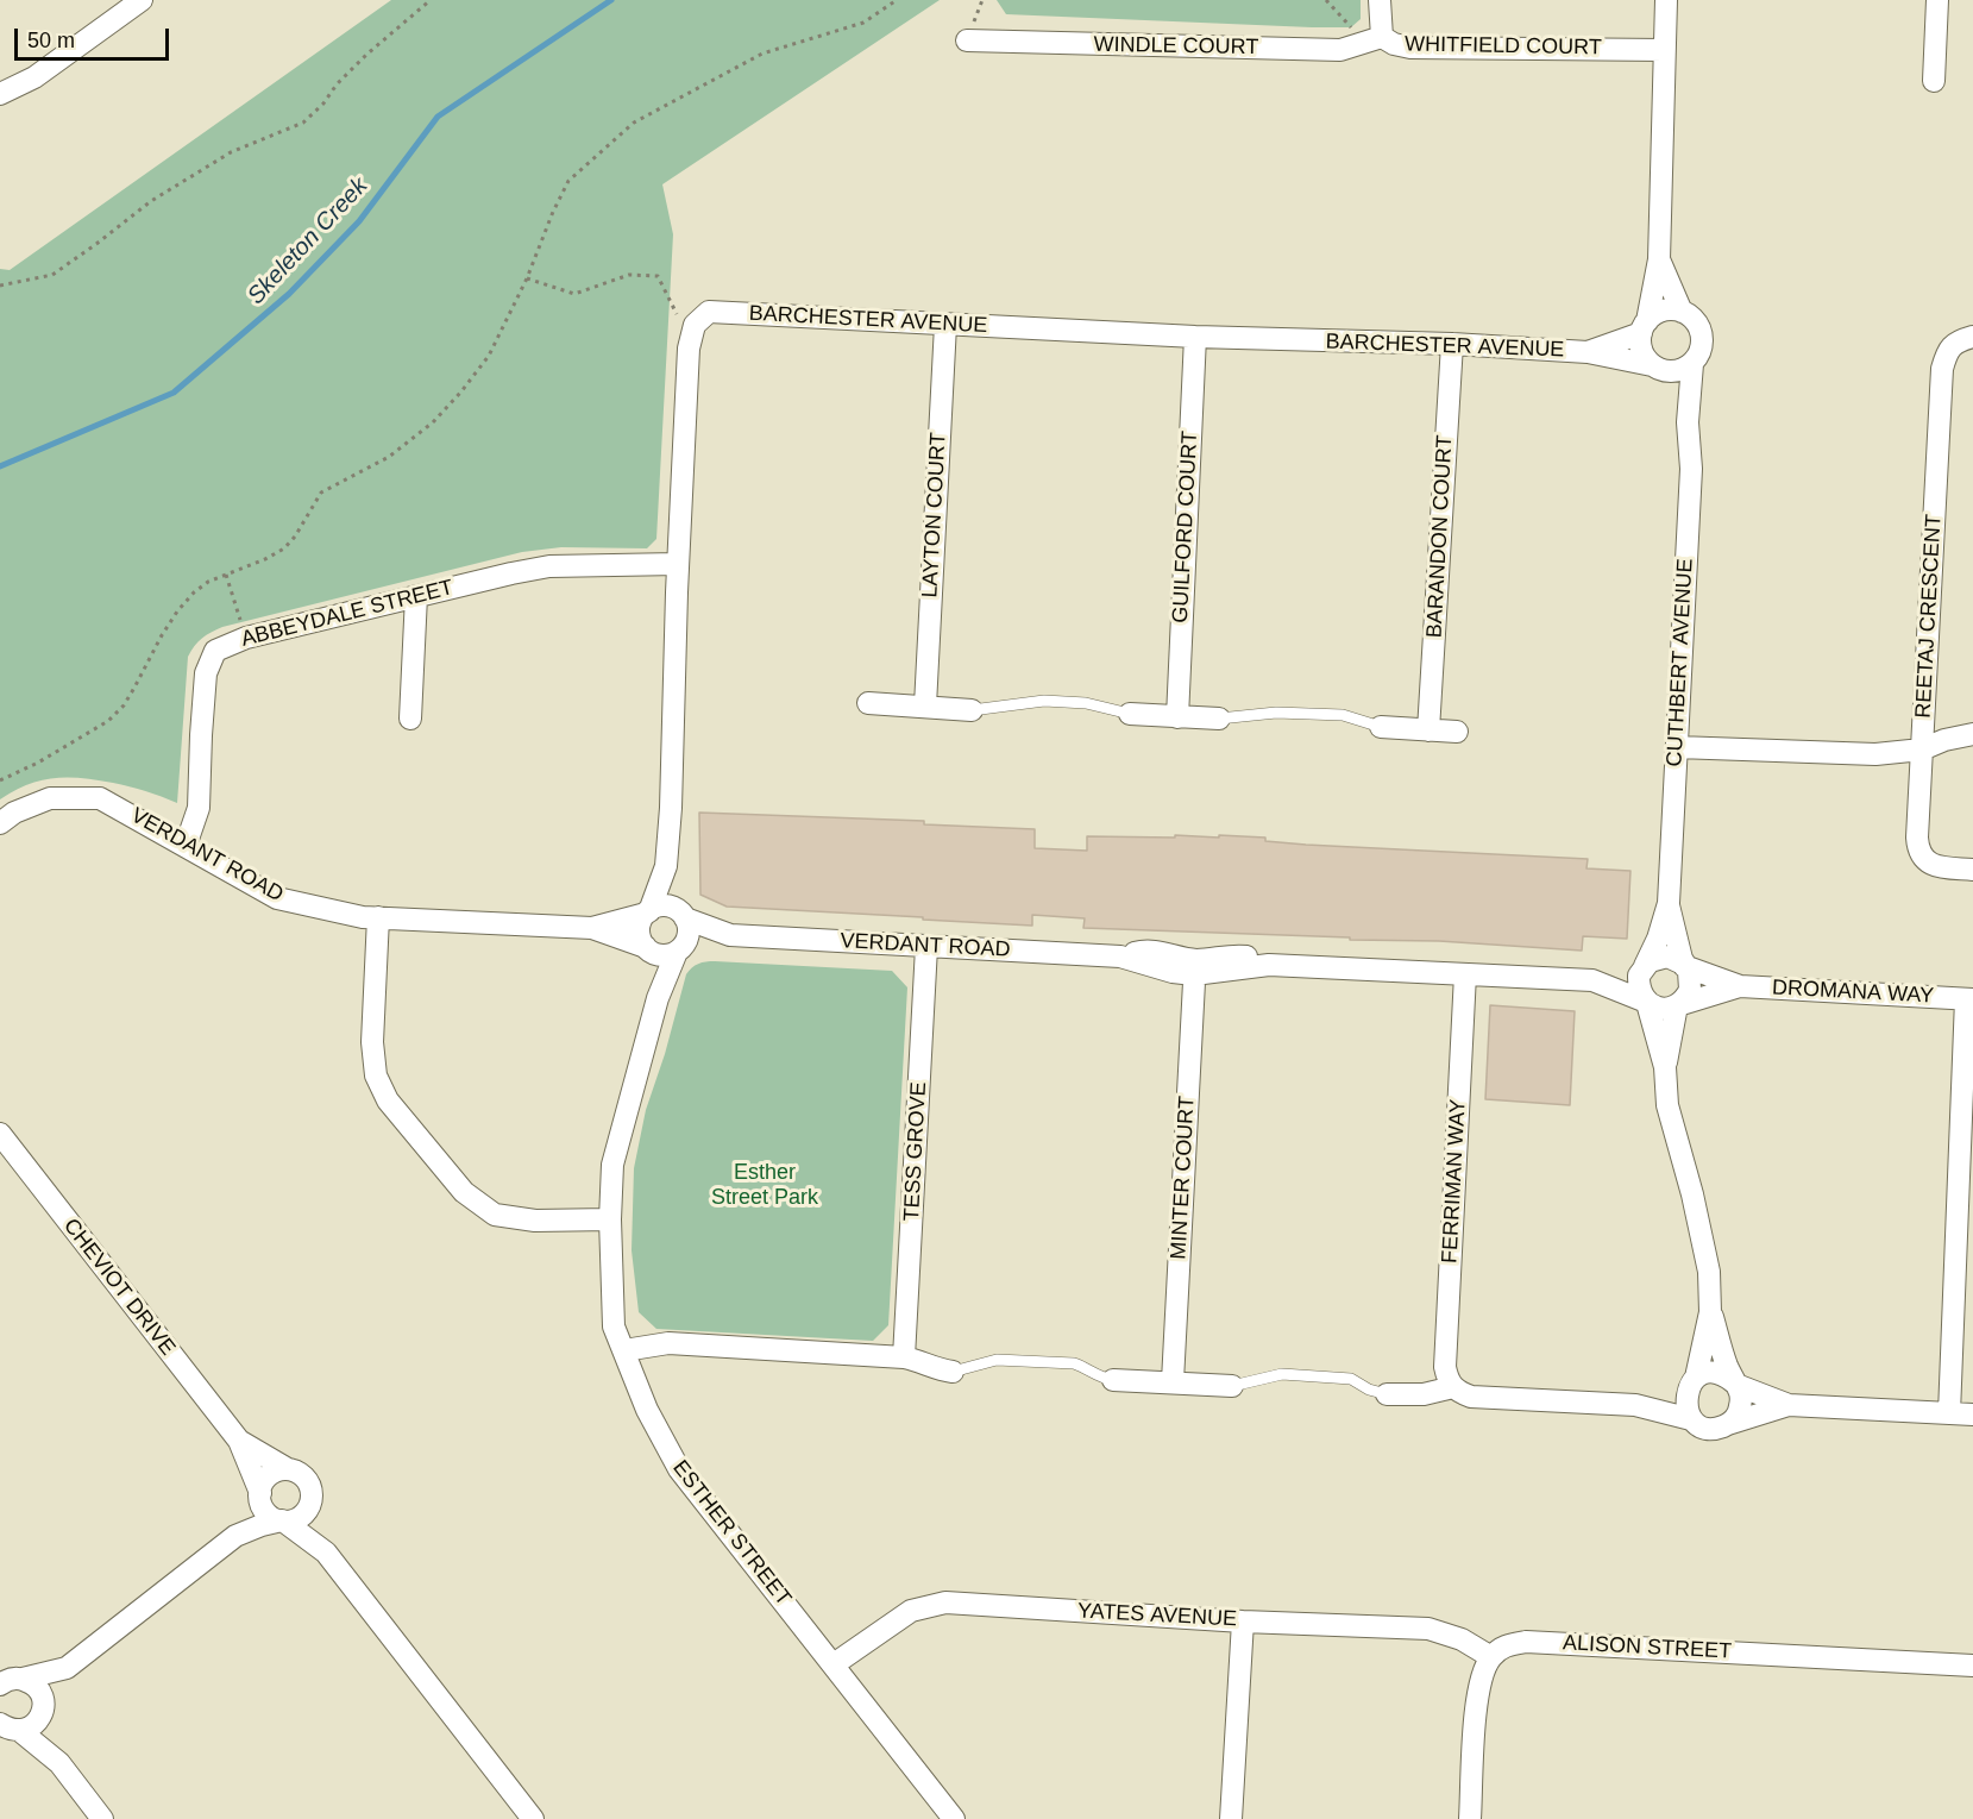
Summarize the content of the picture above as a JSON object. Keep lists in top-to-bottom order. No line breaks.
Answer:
{"streets":{"street":["WINDLE COURT","WHITFIELD COURT","BARCHESTER AVENUE","LAYTON COURT","GUILFORD COURT","BARANDON COURT","ABBEYDALE STREET","REETAJ CRESCENT","CUTHBERT AVENUE","VERDANT ROAD","DROMANA WAY","TESS GROVE","MINTER COURT","FERRIMAN WAY","CHEVIOT DRIVE","ESTHER STREET","YATES AVENUE","ALISON STREET"]},"crossings":[["WINDLE COURT","WHITFIELD COURT"],["BARCHESTER AVENUE","LAYTON COURT"],["BARCHESTER AVENUE","GUILFORD COURT"],["BARCHESTER AVENUE","BARANDON COURT"],["BARCHESTER AVENUE","CUTHBERT AVENUE"],["ABBEYDALE STREET","VERDANT ROAD"],["CUTHBERT AVENUE","VERDANT ROAD"],["CUTHBERT AVENUE","DROMANA WAY"],["VERDANT ROAD","DROMANA WAY"],["VERDANT ROAD","TESS GROVE"],["VERDANT ROAD","MINTER COURT"],["VERDANT ROAD","FERRIMAN WAY"],["VERDANT ROAD","ESTHER STREET"],["ESTHER STREET","YATES AVENUE"],["YATES AVENUE","ALISON STREET"]],"water":["Skeleton Creek"],"parks":["Esther Street Park"],"scale_bar":"50 m"}
